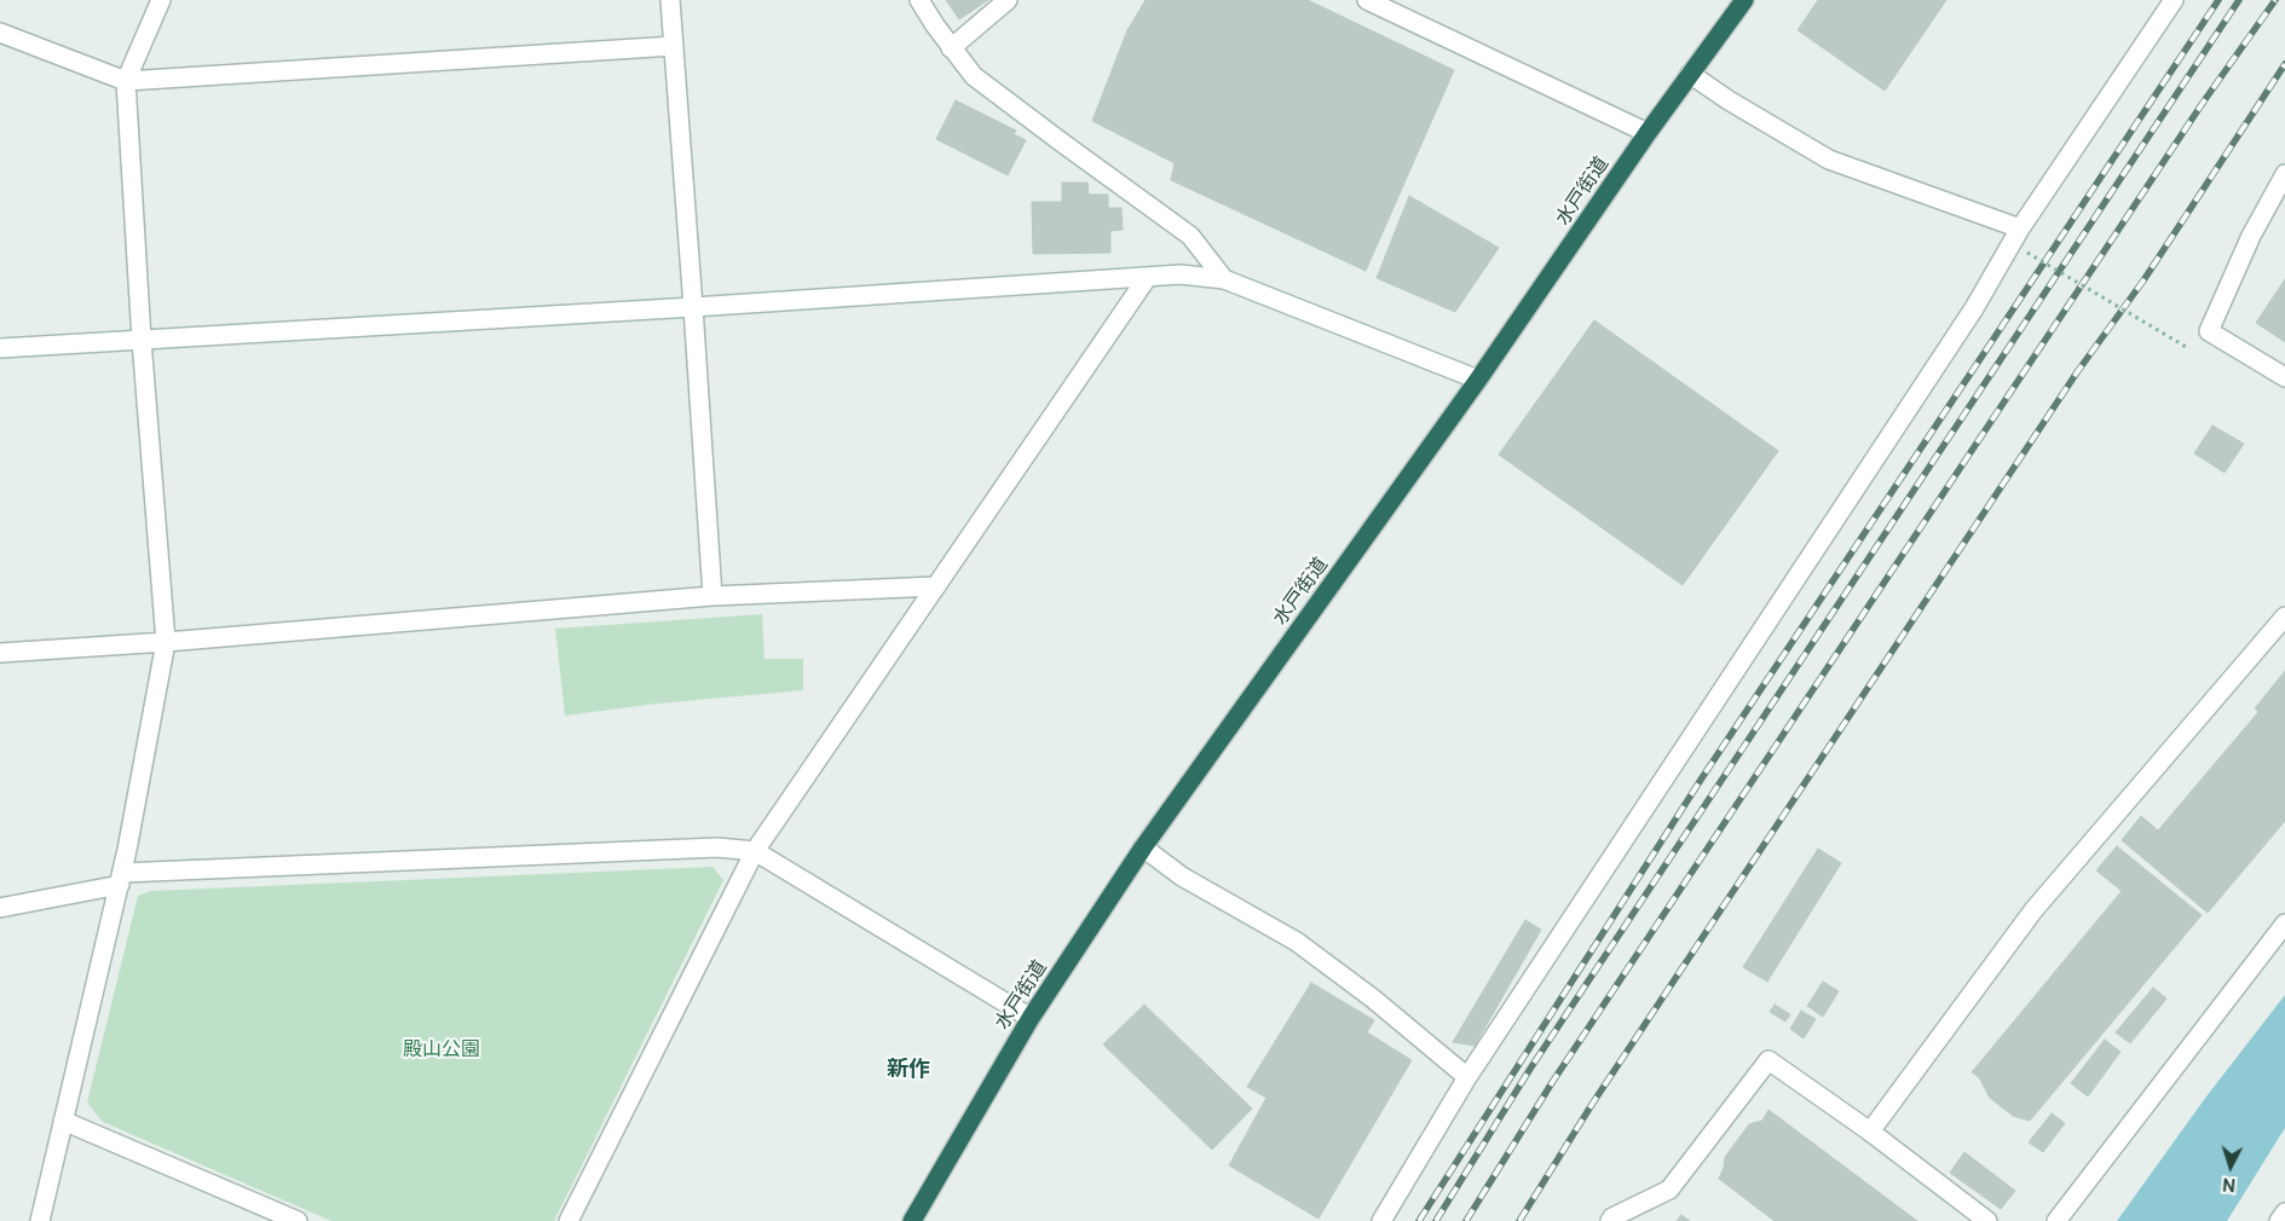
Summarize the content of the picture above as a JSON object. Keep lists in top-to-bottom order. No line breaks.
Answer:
{"streets":{"highway":["水戸街道"]},"districts":["新作"],"parks":["殿山公園"],"north":"bottom"}
